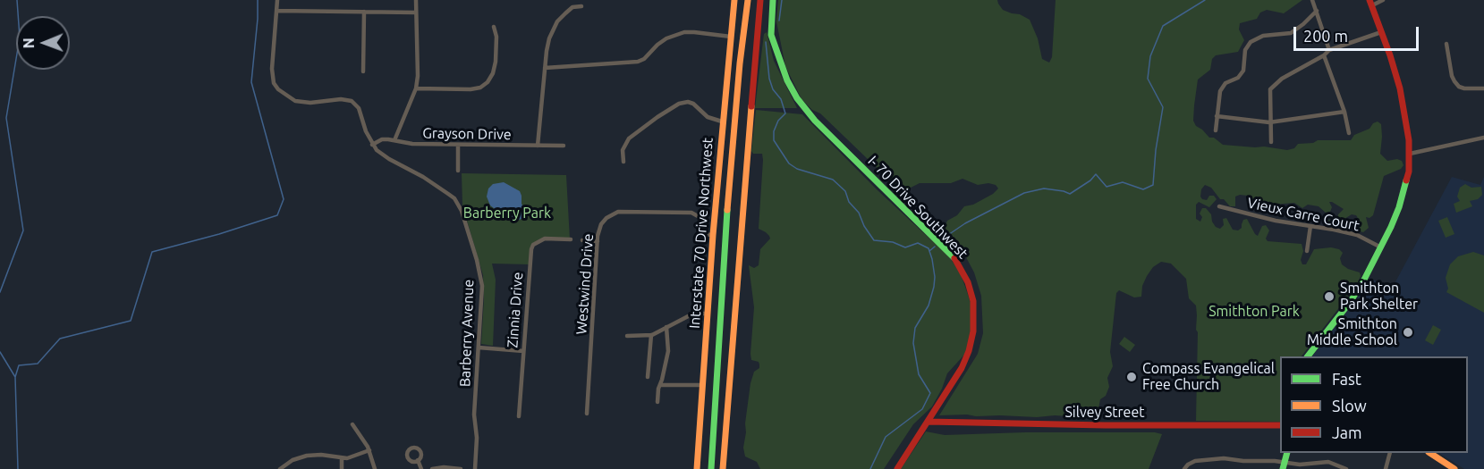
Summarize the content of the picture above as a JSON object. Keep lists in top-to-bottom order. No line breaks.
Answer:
{"streets":{"main road":["I- 70 Drive Southwest","Interstate 70 Drive Northwest","Silvey Street"],"street":["Grayson Drive","Vieux Carre Court","Westwind Drive","Zinnia Drive","Barberry Avenue"]},"crossings":[["Grayson Drive","Barberry Avenue"],["I- 70 Drive Southwest","Silvey Street"],["Interstate 70 Drive Northwest","Westwind Drive"]],"parks":["Barberry Park","Smithton Park"],"places":["Smithton Park Shelter","Smithton Middle School","Compass Evangelical Free Church"],"legend":["Fast","Slow","Jam"],"scale_bar":"200 m","north":"left"}
